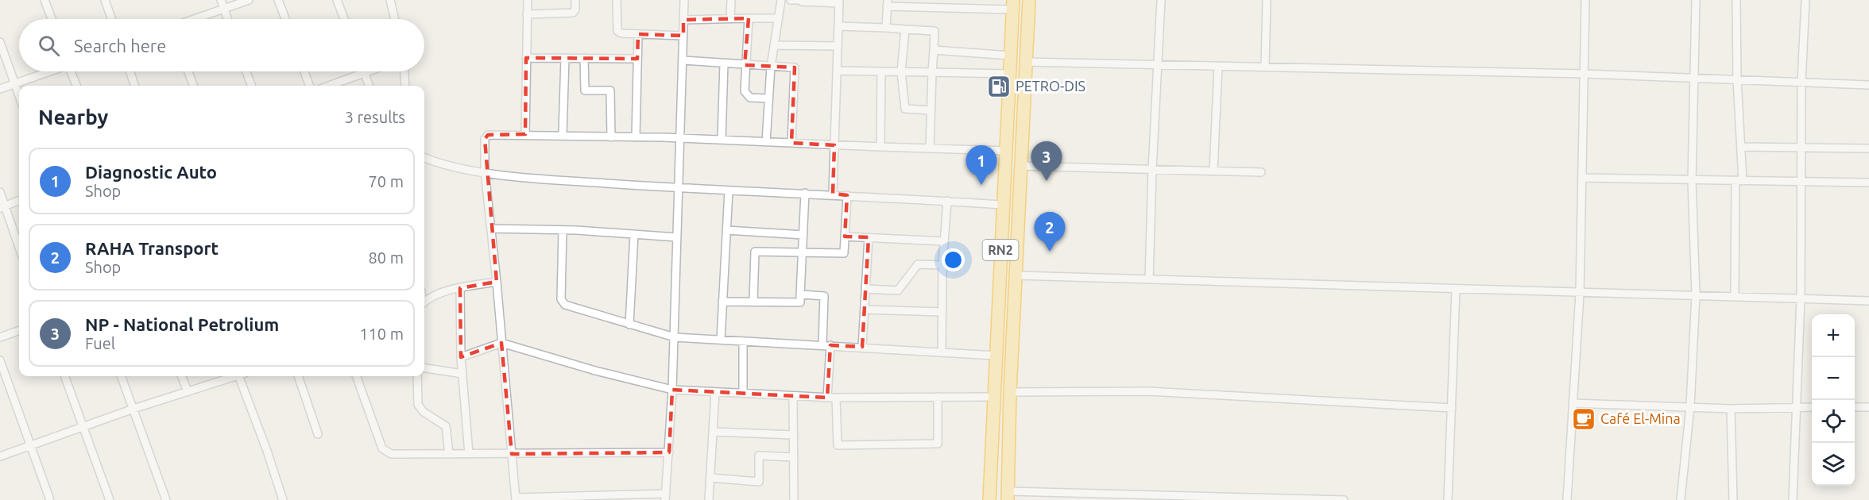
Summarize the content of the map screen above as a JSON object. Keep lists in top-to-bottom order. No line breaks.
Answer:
{"streets":{"highway":["RN2"]},"places":{"fuel station":["PETRO-DIS"],"cafe":["Café El-Mina"]},"page":{"search":"Search here","heading":["Nearby","3 results"],"pins":["3","1","2"],"list":[{"mark":"1","name":"Diagnostic Auto","note":"Shop","value":"70 m"},{"mark":"2","name":"RAHA Transport","note":"Shop","value":"80 m"},{"mark":"3","name":"NP - National Petrolium","note":"Fuel","value":"110 m"}],"map_buttons":["+","−"]}}
